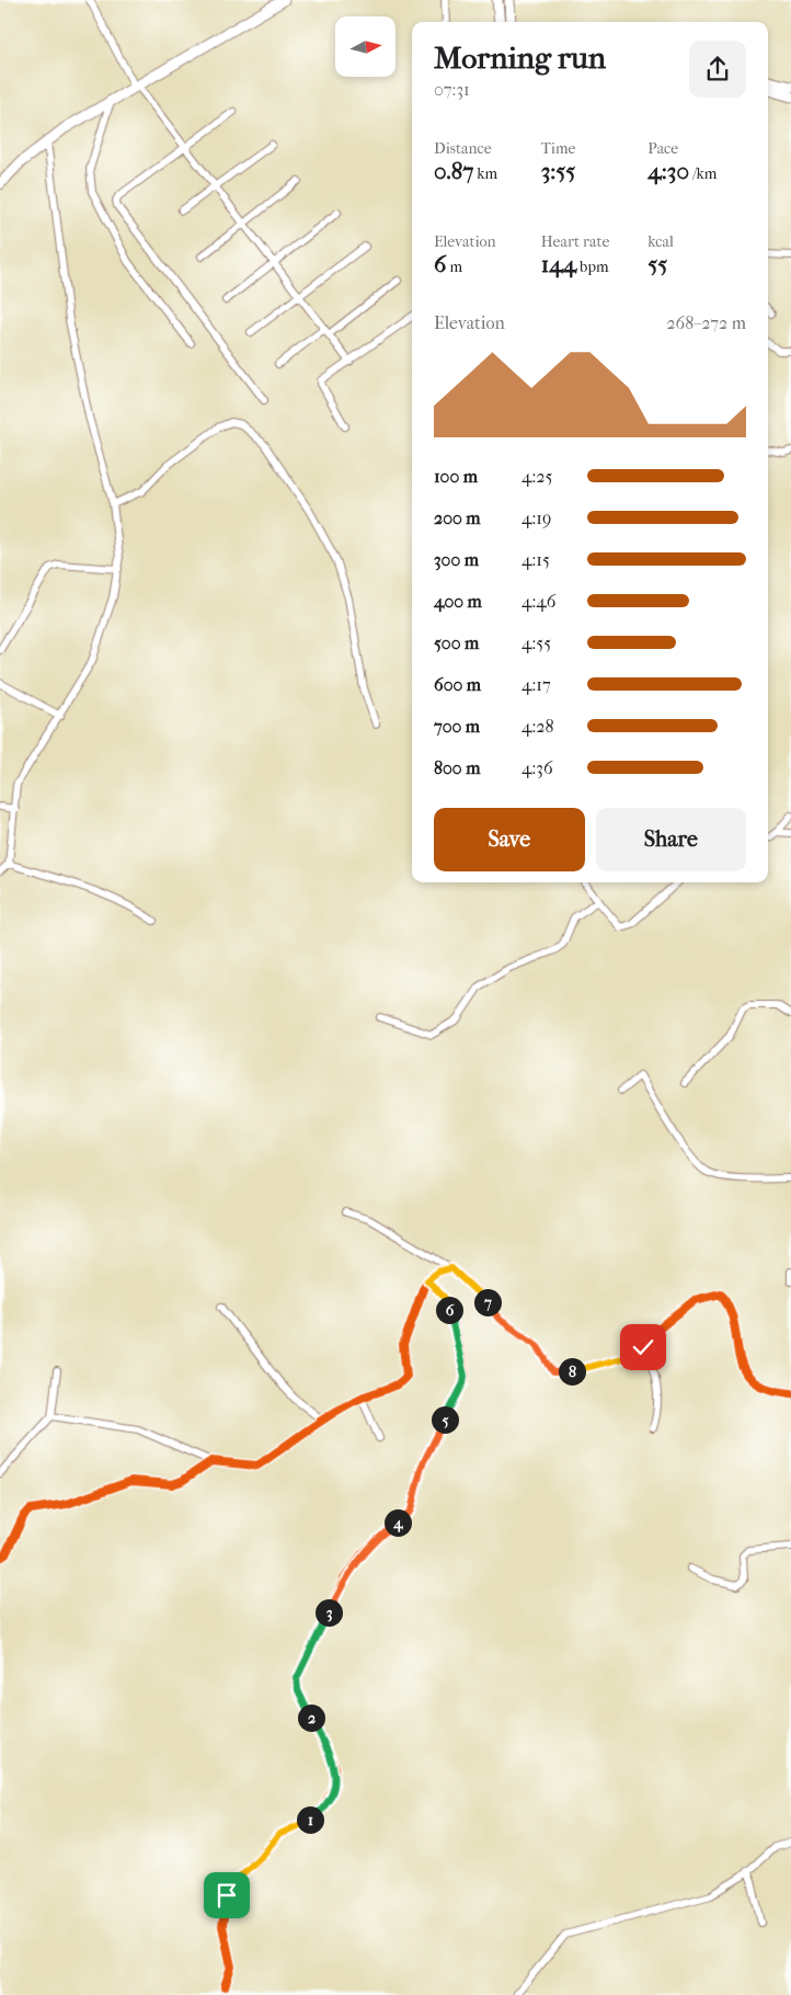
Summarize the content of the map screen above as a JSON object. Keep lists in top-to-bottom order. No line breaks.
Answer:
{"north":"right","page":{"heading":["Morning run","07:31"],"stats":[["Distance","0.87 km"],["Time","3:55"],["Pace","4:30 /km"],["Elevation","6 m"],["Heart rate","144 bpm"],["kcal","55"]],"chart":["Elevation","268–272 m"],"list":[{"name":"100 m","note":"4:25"},{"name":"200 m","note":"4:19"},{"name":"300 m","note":"4:15"},{"name":"400 m","note":"4:46"},{"name":"500 m","note":"4:55"},{"name":"600 m","note":"4:17"},{"name":"700 m","note":"4:28"},{"name":"800 m","note":"4:36"}],"buttons":["Save","Share"],"pins":["7","6","8","5","4","3","2","1"]}}
